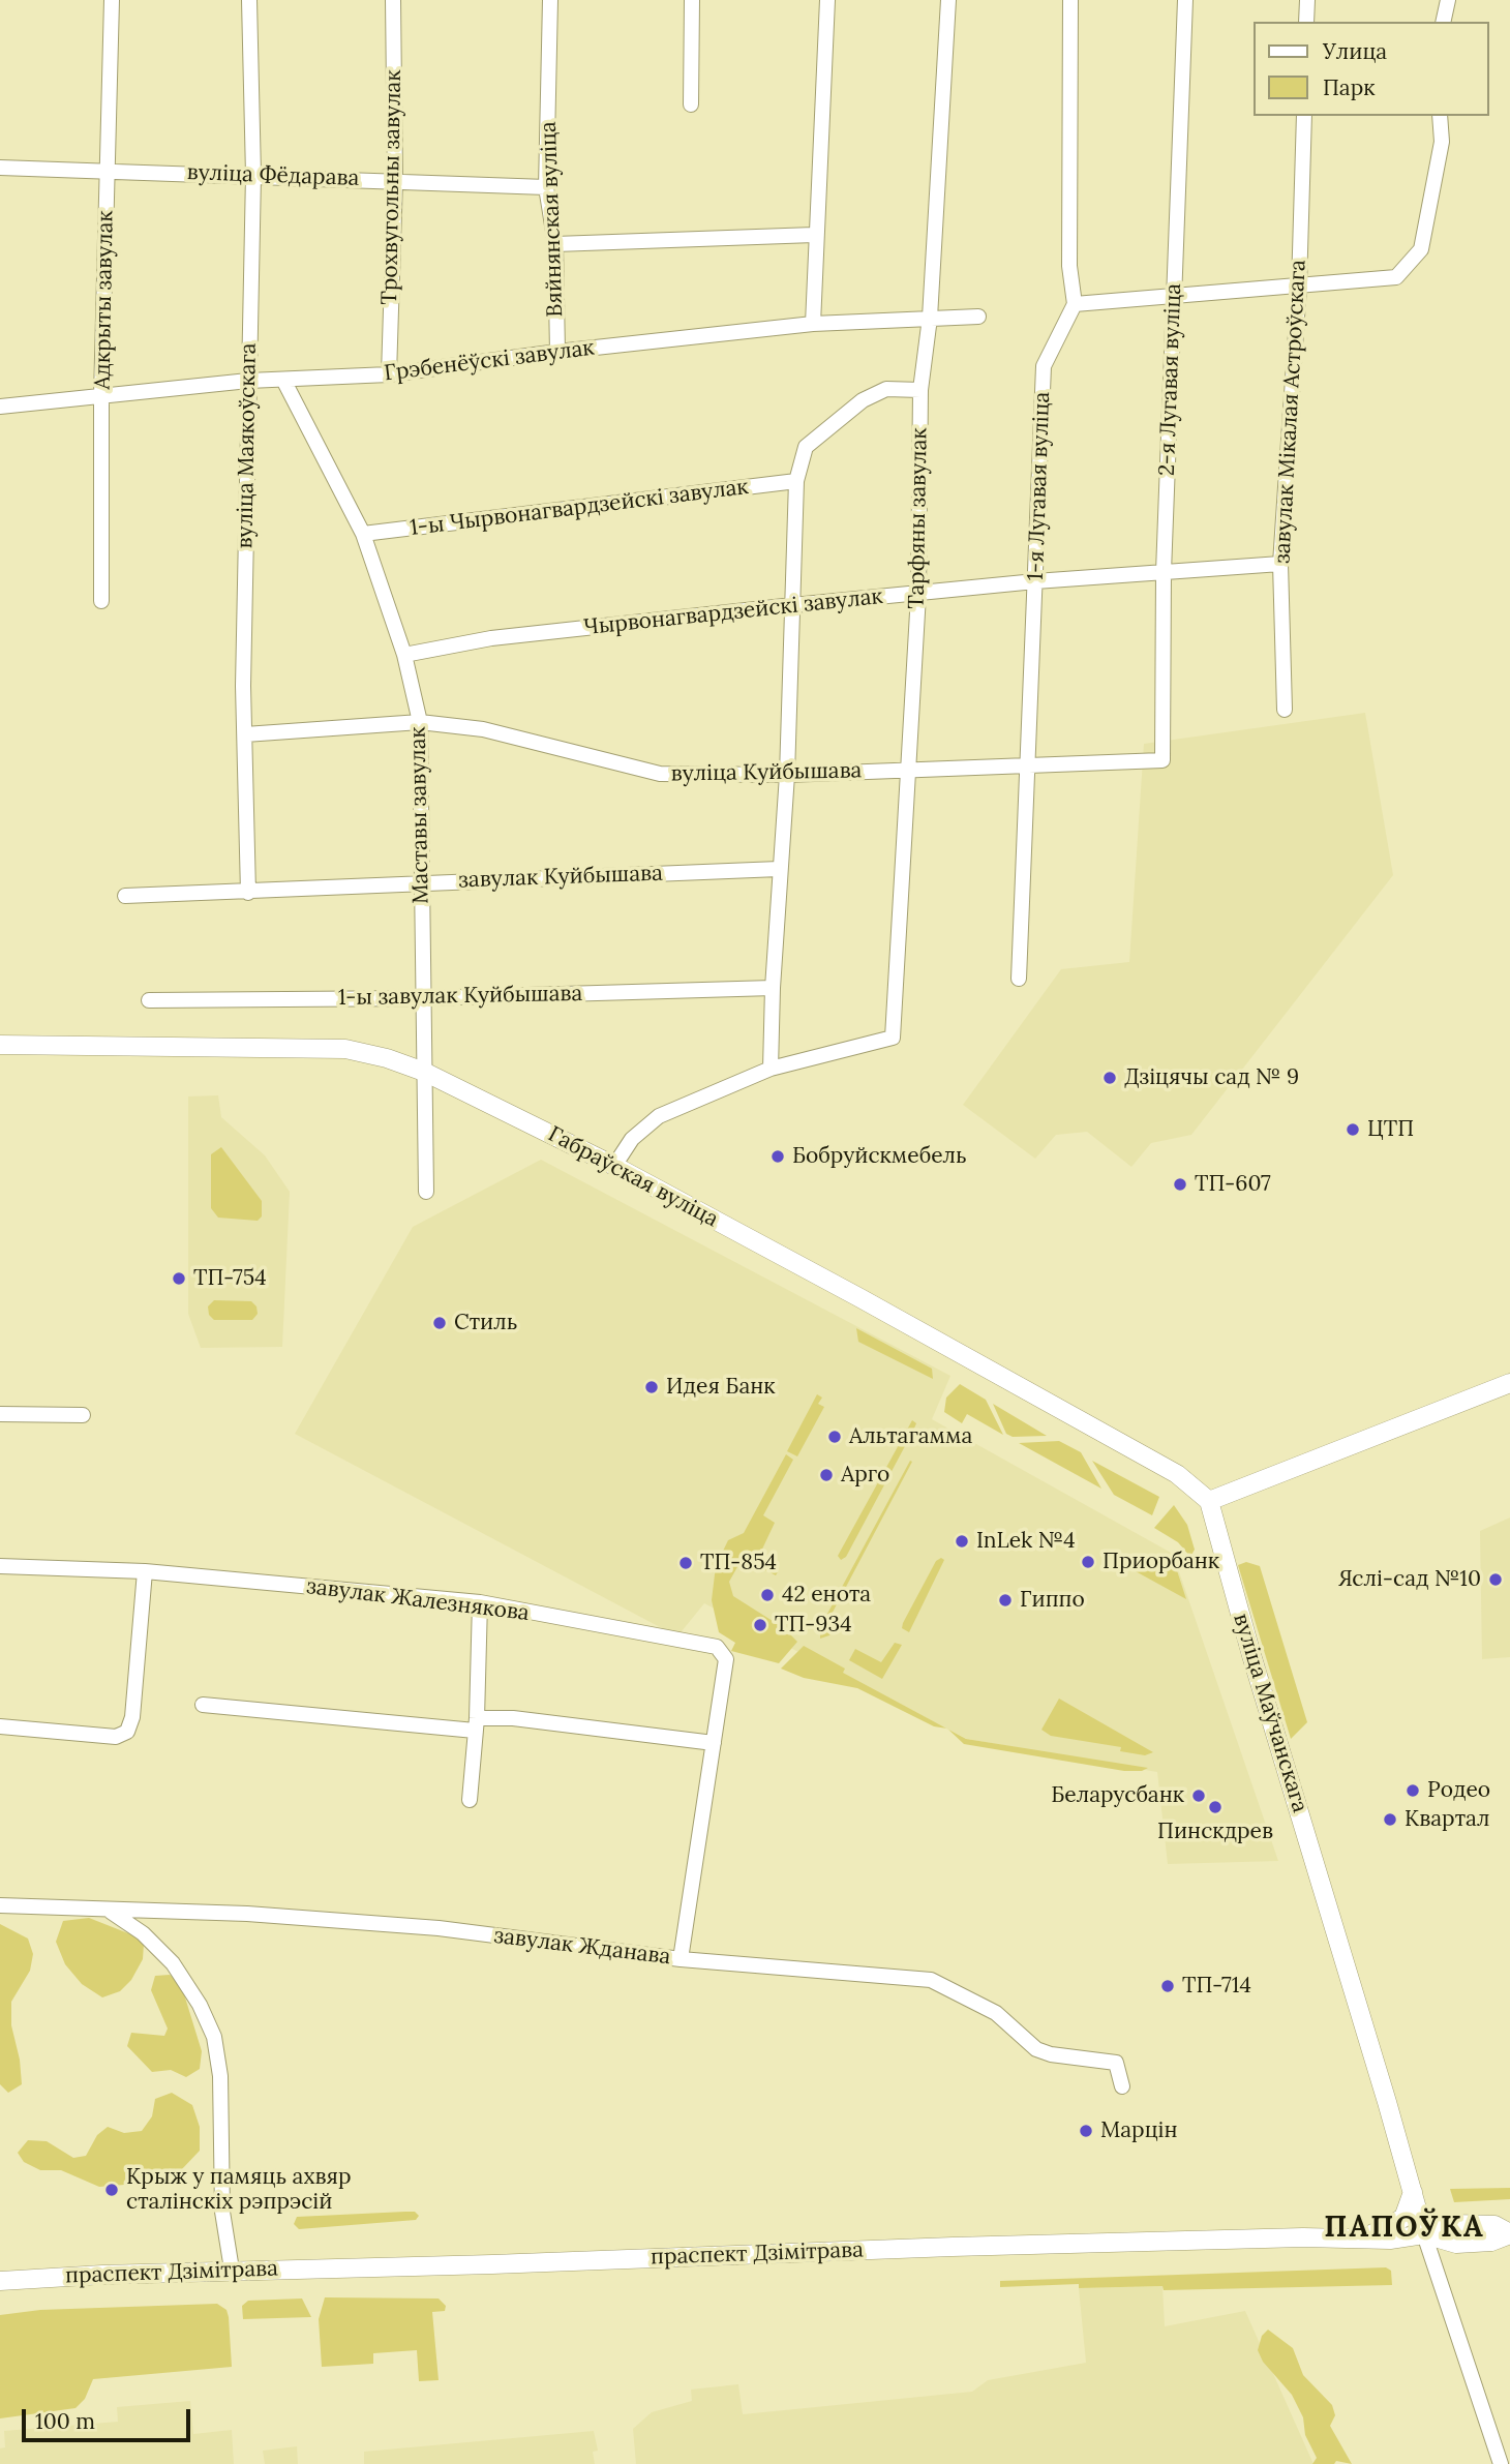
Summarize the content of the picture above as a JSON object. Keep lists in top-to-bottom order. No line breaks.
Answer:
{"streets":{"main road":["Габраўская вуліца","вуліца Маўчанскага","праспект Дзімітрава"],"street":["вуліца Фёдарава","Трохвугольны завулак","Вяйнянская вуліца","Адкрыты завулак","Грэбенёўскі завулак","2-я Лугавая вуліца","завулак Мікалая Астроўскага","вуліца Маякоўскага","1-я Лугавая вуліца","1-ы Чырвонагвардзейскі завулак","Тарфяны завулак","Чырвонагвардзейскі завулак","вуліца Куйбышава","Маставы завулак","завулак Куйбышава","1-ы завулак Куйбышава","завулак Жалезнякова","завулак Жданава"]},"crossings":[["вуліца Фёдарава","Трохвугольны завулак"],["вуліца Фёдарава","Вяйнянская вуліца"],["вуліца Фёдарава","Адкрыты завулак"],["вуліца Фёдарава","вуліца Маякоўскага"],["Трохвугольны завулак","Грэбенёўскі завулак"],["Вяйнянская вуліца","Грэбенёўскі завулак"],["Адкрыты завулак","Грэбенёўскі завулак"],["Грэбенёўскі завулак","вуліца Маякоўскага"],["Грэбенёўскі завулак","Тарфяны завулак"],["Грэбенёўскі завулак","Маставы завулак"],["2-я Лугавая вуліца","Чырвонагвардзейскі завулак"],["2-я Лугавая вуліца","вуліца Куйбышава"],["завулак Мікалая Астроўскага","Чырвонагвардзейскі завулак"],["вуліца Маякоўскага","вуліца Куйбышава"],["вуліца Маякоўскага","завулак Куйбышава"],["1-я Лугавая вуліца","Чырвонагвардзейскі завулак"],["1-я Лугавая вуліца","вуліца Куйбышава"],["1-ы Чырвонагвардзейскі завулак","Маставы завулак"],["Тарфяны завулак","Чырвонагвардзейскі завулак"],["Тарфяны завулак","вуліца Куйбышава"],["Чырвонагвардзейскі завулак","Маставы завулак"],["вуліца Куйбышава","Маставы завулак"],["Маставы завулак","завулак Куйбышава"],["Маставы завулак","1-ы завулак Куйбышава"],["Маставы завулак","Габраўская вуліца"],["Габраўская вуліца","вуліца Маўчанскага"],["вуліца Маўчанскага","праспект Дзімітрава"]],"districts":["ПАПОЎКА"],"places":["Дзіцячы сад № 9","ЦТП","Бобруйскмебель","ТП-607","ТП-754","Стиль","Идея Банк","Альтагамма","Арго","InLek №4","Приорбанк","ТП-854","Яслі-сад №10","42 енота","Гиппо","ТП-934","Родео","Беларусбанк","Пинскдрев","Квартал","ТП-714","Марцін","Крыж у памяць ахвяр сталінскіх рэпрэсій"],"legend":["Улица","Парк"],"scale_bar":"100 m"}
